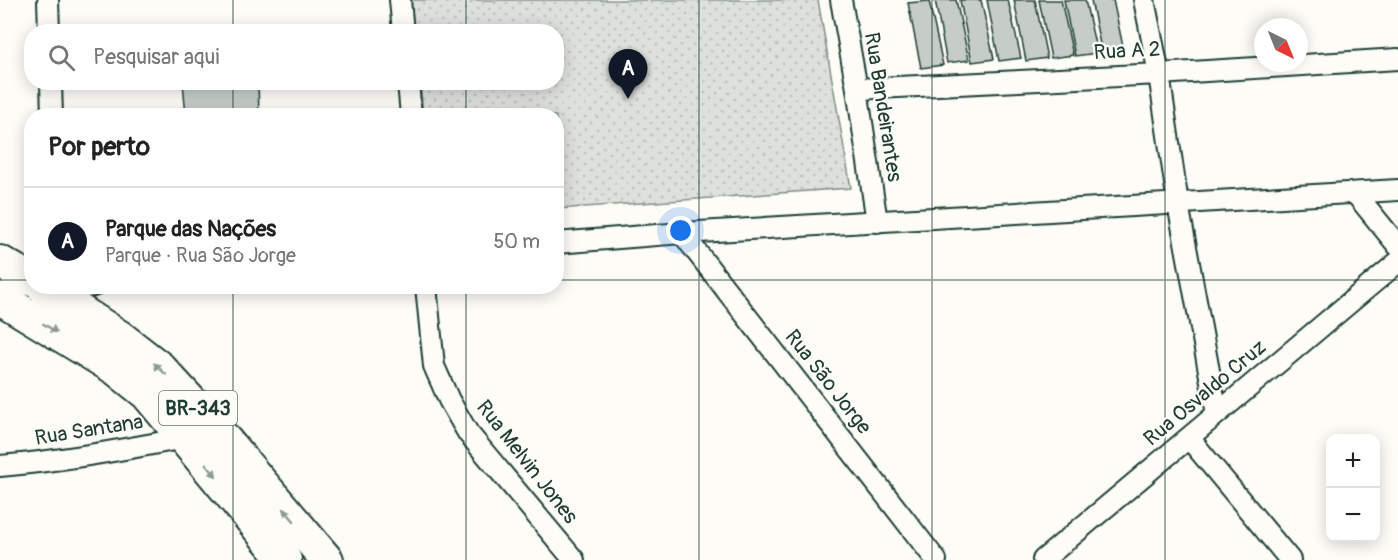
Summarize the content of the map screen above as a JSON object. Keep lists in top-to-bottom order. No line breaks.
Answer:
{"streets":{"main road":["BR-343"],"street":["Rua A 2","Rua Bandeirantes","Rua São Jorge","Rua Osvaldo Cruz","Rua Santana","Rua Melvin Jones"]},"crossings":[["Rua A 2","Rua Bandeirantes"],["BR-343","Rua Santana"]],"north":"bottom right","page":{"search":"Pesquisar aqui","pins":"A","heading":"Por perto","list":[{"mark":"A","name":"Parque das Nações","note":"Parque · Rua São Jorge","value":"50 m"}],"map_buttons":["+","−"]}}
